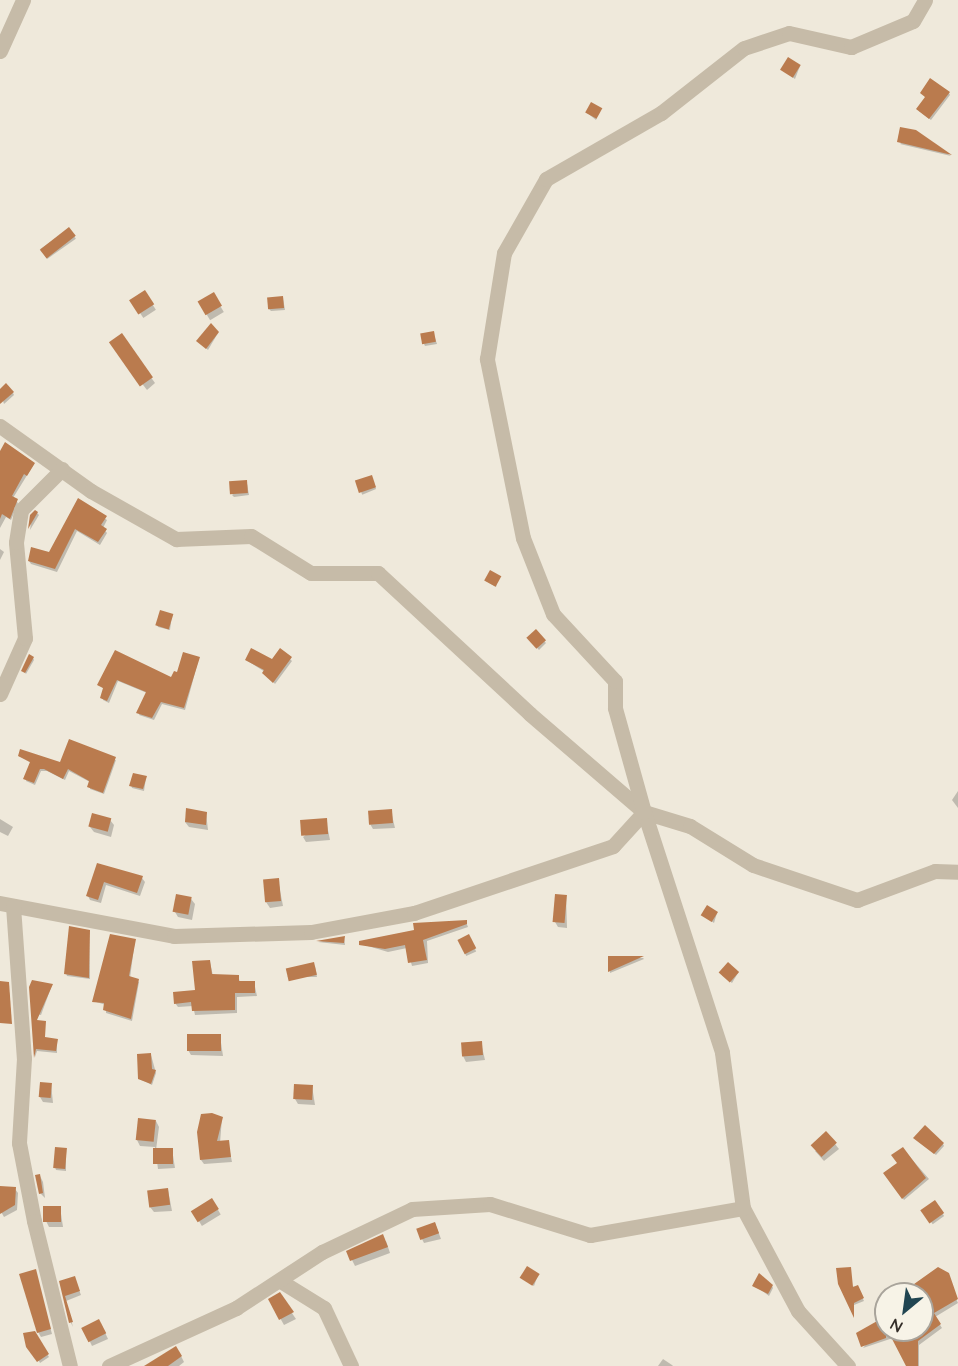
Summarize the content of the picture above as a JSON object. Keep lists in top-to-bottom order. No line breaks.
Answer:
{"north":"bottom left"}
